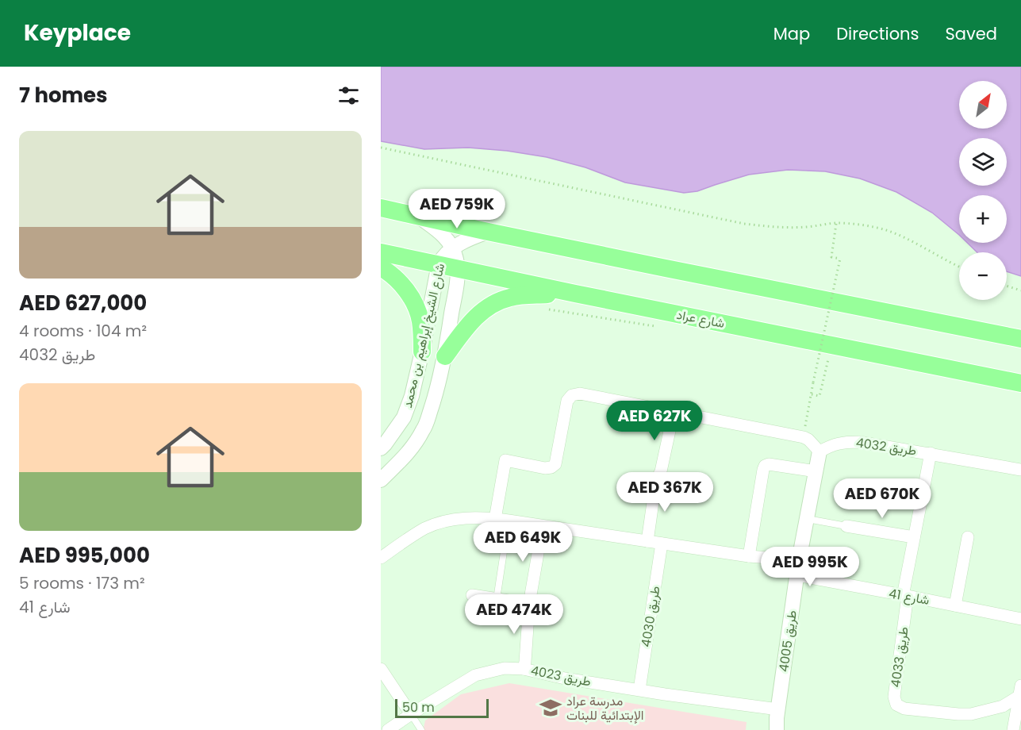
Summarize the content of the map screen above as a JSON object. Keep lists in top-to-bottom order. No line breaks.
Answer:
{"streets":{"main road":["شارع عراد"],"street":["شارع الشيخ إبراهيم بن محمد","طريق 4032","شارع 41","طريق 4030","طريق 4005","طريق 4033","طريق 4023"]},"crossings":[["شارع عراد","شارع الشيخ إبراهيم بن محمد"],["طريق 4032","طريق 4005"],["شارع 41","طريق 4005"],["شارع 41","طريق 4033"],["طريق 4030","طريق 4023"],["طريق 4005","طريق 4023"]],"places":{"school or university":["مدرسة عراد الإبتدائية للبنات"]},"scale_bar":"50 m","north":"top right","page":{"header":"Keyplace","nav":["Map","Directions","Saved"],"heading":"7 homes","map_buttons":["+","−"],"list":[{"name":"AED 627,000","note":"4 rooms · 104 m² · طريق 4032"},{"name":"AED 995,000","note":"5 rooms · 173 m² · شارع 41"}],"price":["AED 759K","AED 627K","AED 367K","AED 670K","AED 649K","AED 995K","AED 474K"],"scale":"50 m"}}
